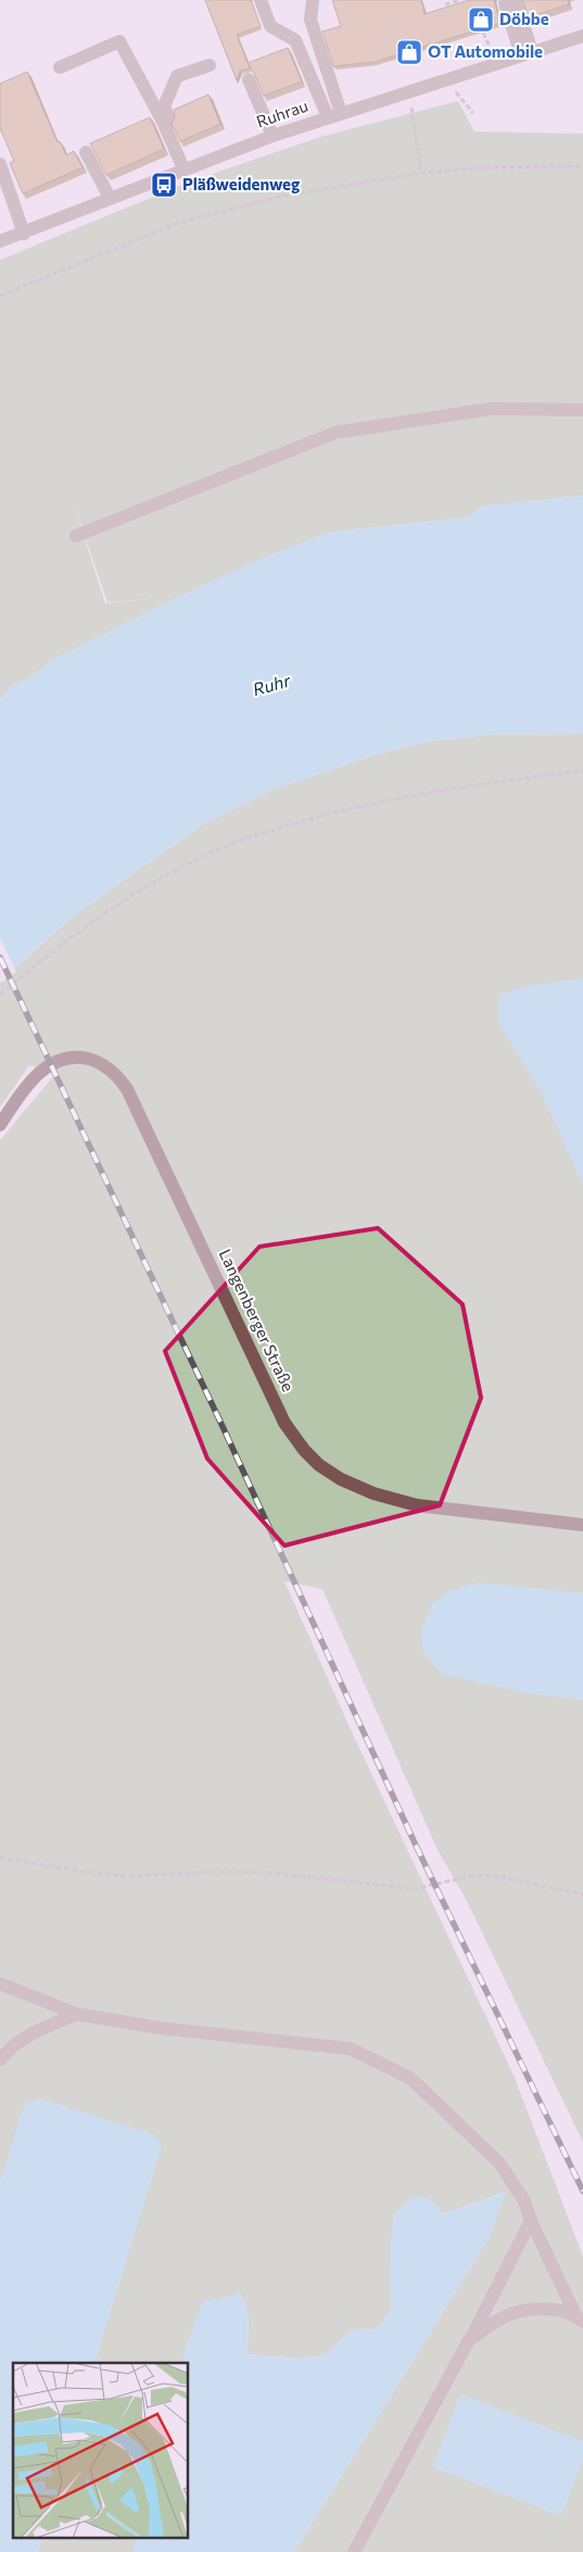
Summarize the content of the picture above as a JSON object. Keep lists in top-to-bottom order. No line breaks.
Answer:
{"streets":{"main road":["Langenberger Straße"],"street":["Ruhrau"]},"water":["Ruhr"],"places":{"shop":["Döbbe","OT Automobile"],"bus stop":["Pläßweidenweg"]}}
